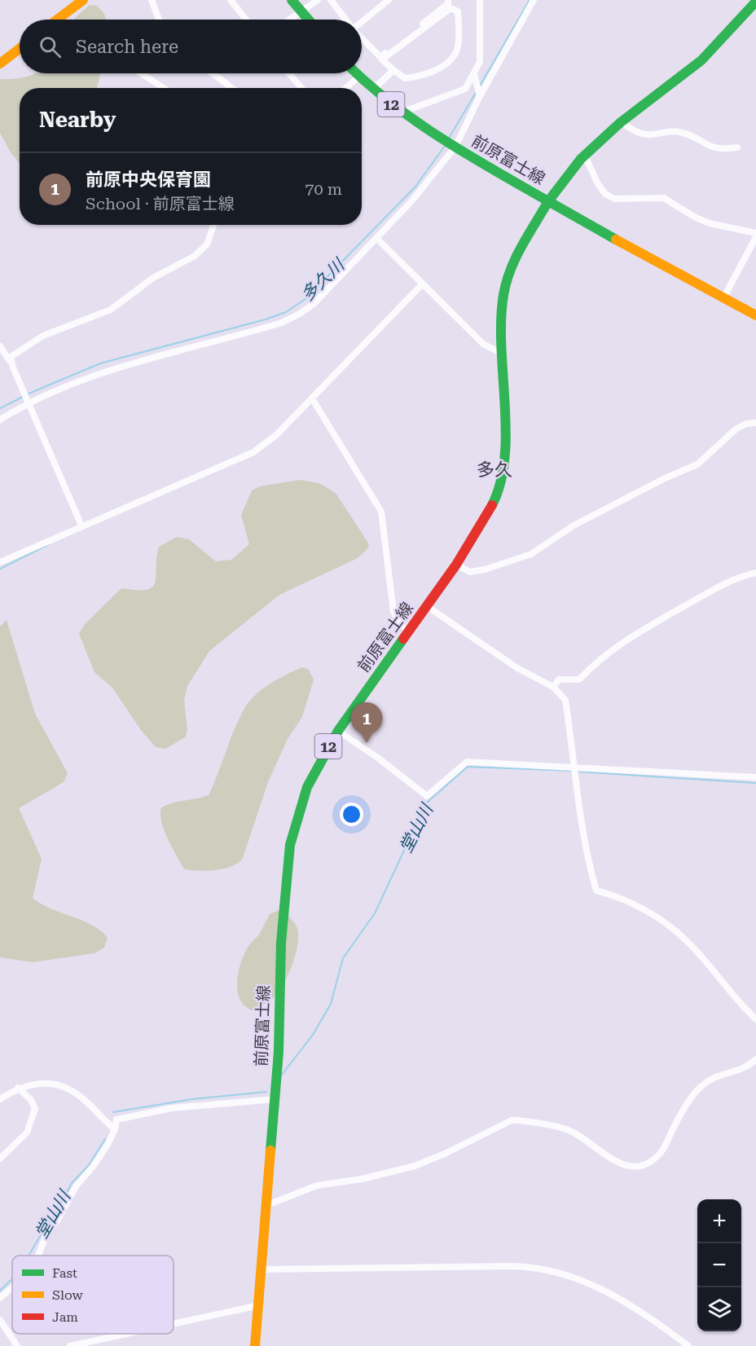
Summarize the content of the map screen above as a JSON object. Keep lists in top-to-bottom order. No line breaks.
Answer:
{"streets":{"main road":["12","前原富士線"]},"districts":["多久"],"water":["多久川","堂山川"],"legend":["Fast","Slow","Jam"],"page":{"search":"Search here","heading":"Nearby","list":[{"mark":"1","name":"前原中央保育園","note":"School · 前原富士線","value":"70 m"}],"pins":"1","map_buttons":["+","−"]}}
